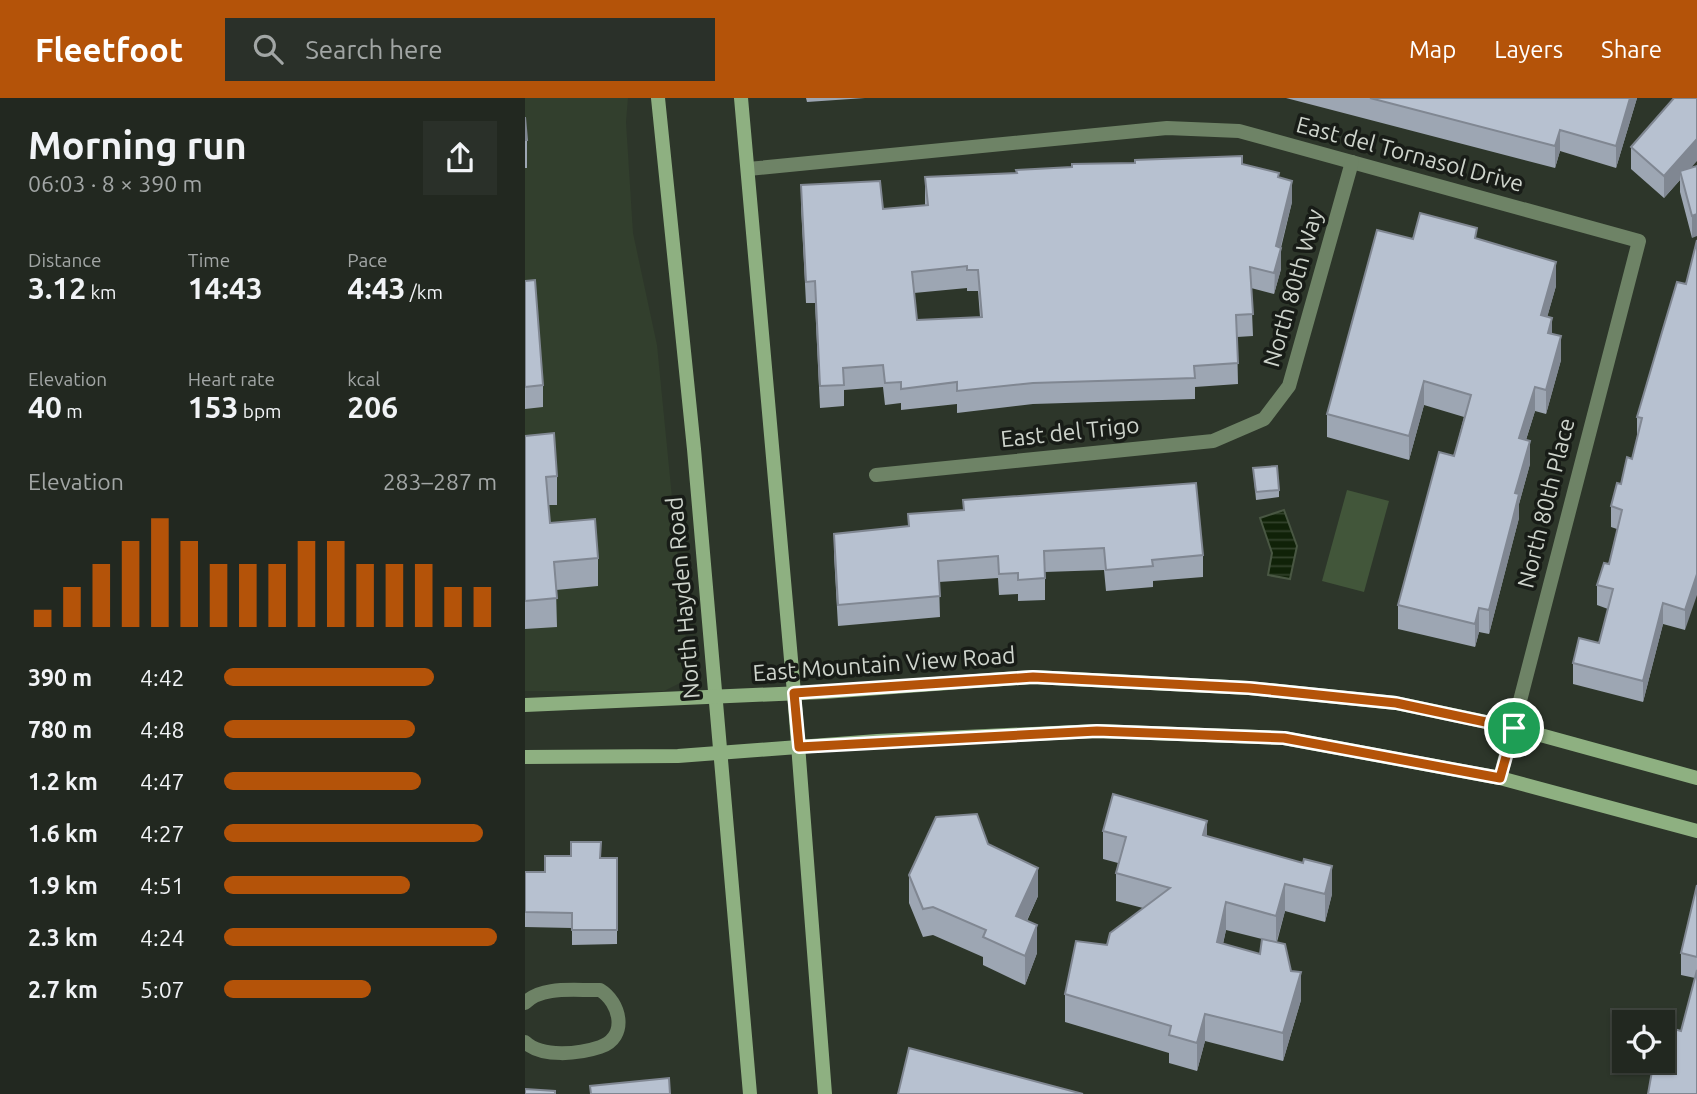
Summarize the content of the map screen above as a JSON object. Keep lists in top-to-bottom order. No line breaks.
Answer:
{"streets":{"main road":["North Hayden Road","East Mountain View Road"],"street":["East del Tornasol Drive","North 80th Way","East del Trigo","North 80th Place"]},"crossings":[["East del Tornasol Drive","North 80th Way"],["East del Tornasol Drive","North 80th Place"],["North 80th Way","East del Trigo"],["North 80th Place","East Mountain View Road"],["North Hayden Road","East Mountain View Road"]],"page":{"header":"Fleetfoot","search":"Search here","nav":["Map","Layers","Share"],"heading":["Morning run","06:03 · 8 × 390 m"],"stats":[["Distance","3.12 km"],["Time","14:43"],["Pace","4:43 /km"],["Elevation","40 m"],["Heart rate","153 bpm"],["kcal","206"]],"chart":["Elevation","283–287 m"],"list":[{"name":"390 m","note":"4:42"},{"name":"780 m","note":"4:48"},{"name":"1.2 km","note":"4:47"},{"name":"1.6 km","note":"4:27"},{"name":"1.9 km","note":"4:51"},{"name":"2.3 km","note":"4:24"},{"name":"2.7 km","note":"5:07"}]}}
